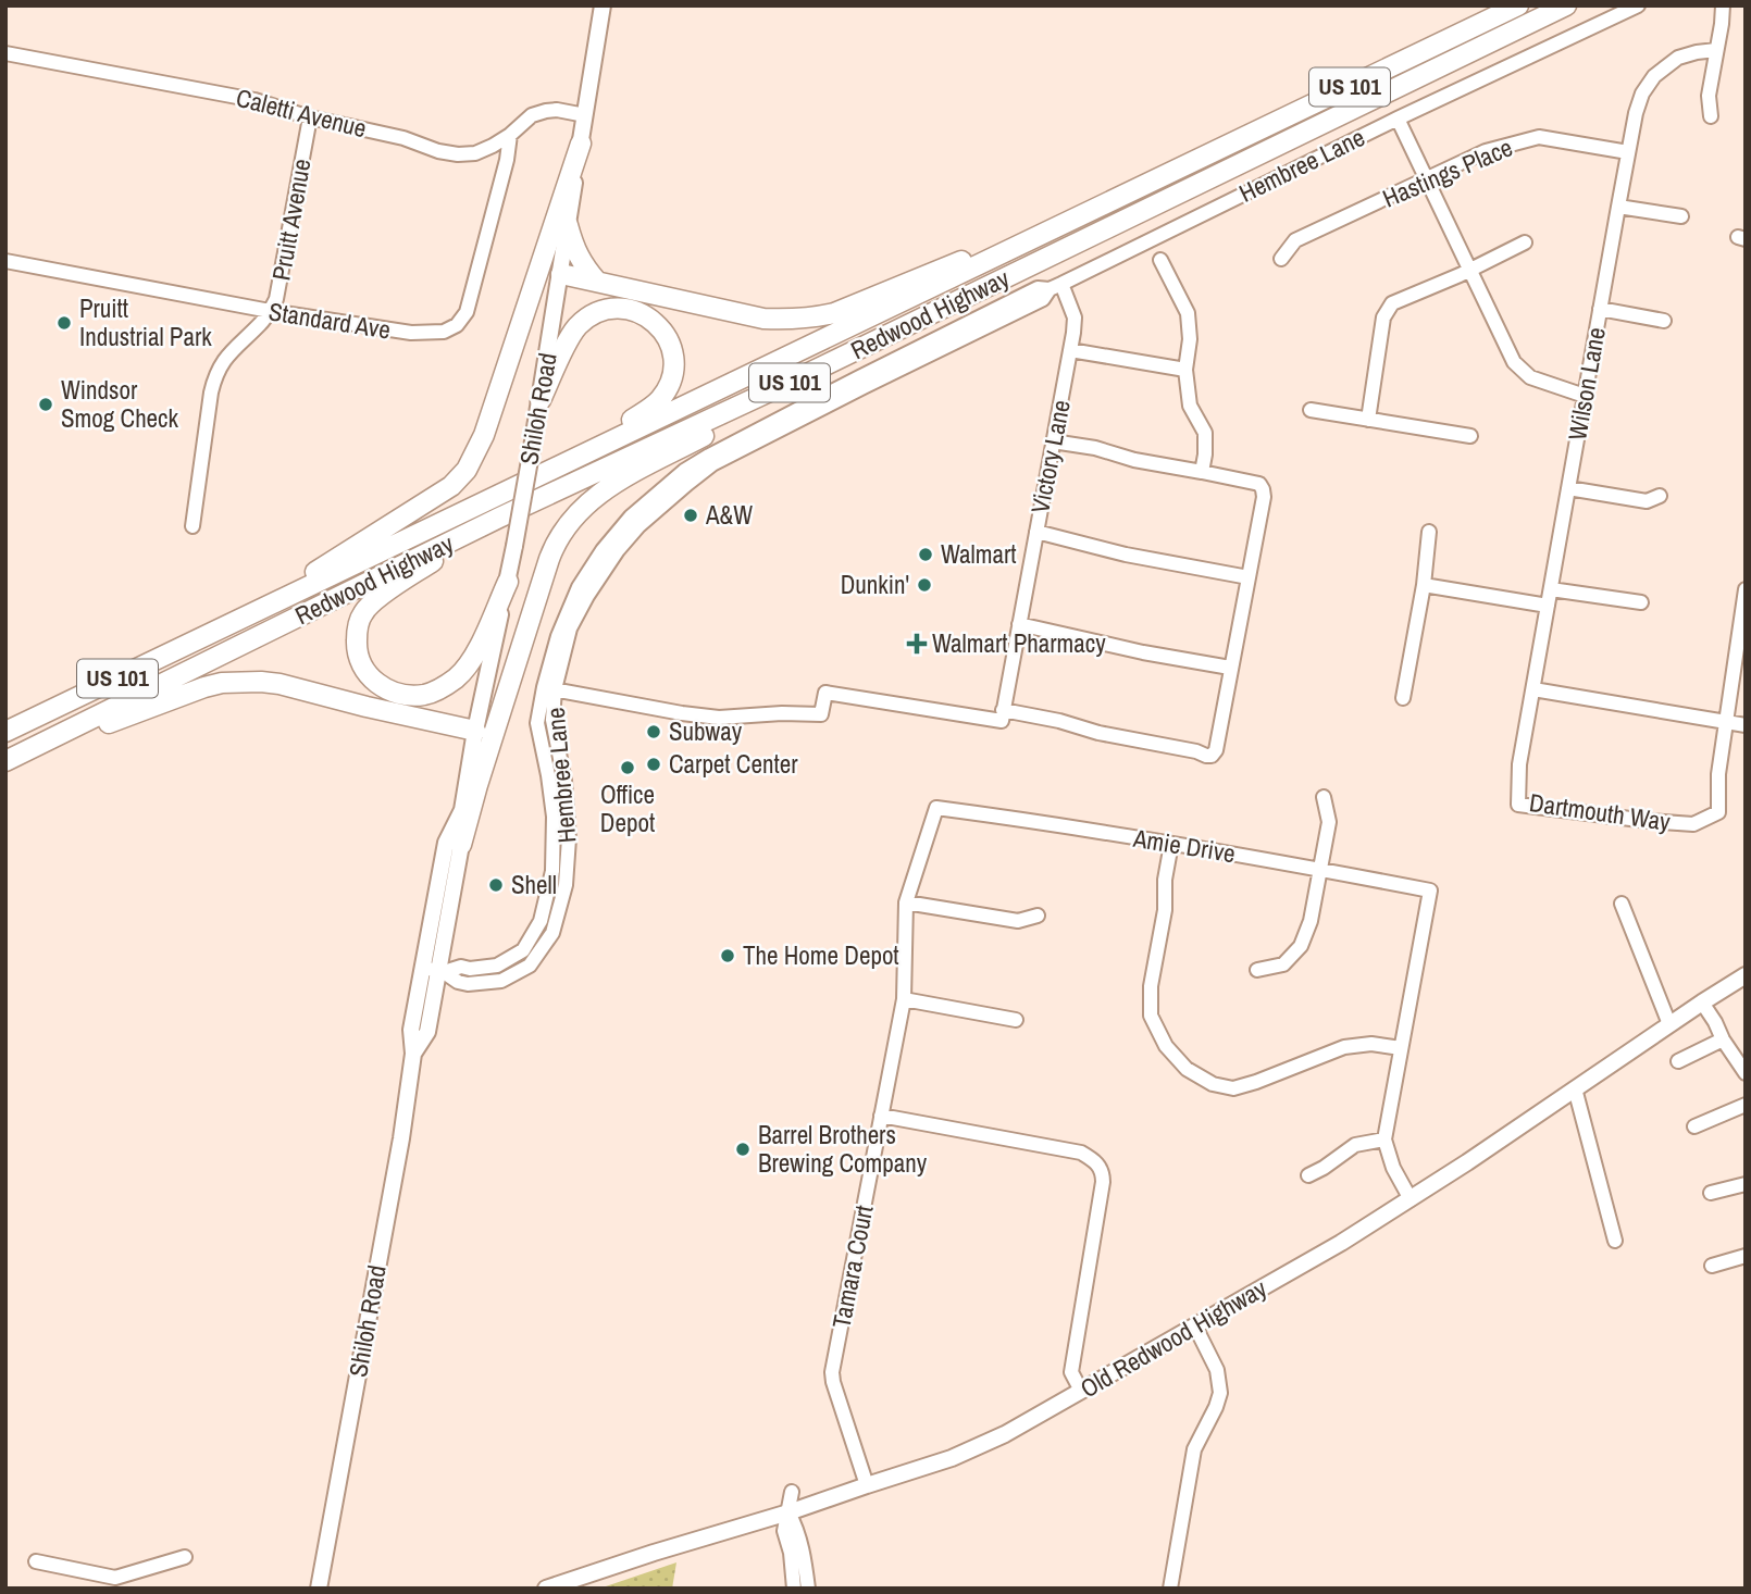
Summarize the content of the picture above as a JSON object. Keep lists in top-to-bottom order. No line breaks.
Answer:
{"streets":{"highway":["US 101","Redwood Highway"],"main road":["Shiloh Road","Old Redwood Highway"],"street":["Caletti Avenue","Hembree Lane","Hastings Place","Pruitt Avenue","Standard Ave","Wilson Lane","Victory Lane","Dartmouth Way","Amie Drive","Tamara Court"]},"crossings":[["Caletti Avenue","Pruitt Avenue"],["Caletti Avenue","Standard Ave"],["Caletti Avenue","Shiloh Road"],["Hembree Lane","Shiloh Road"],["Hembree Lane","Victory Lane"],["Hastings Place","Wilson Lane"],["Pruitt Avenue","Standard Ave"],["Wilson Lane","Dartmouth Way"],["Amie Drive","Tamara Court"],["Tamara Court","Old Redwood Highway"]],"places":{"other":["Pruitt Industrial Park","Windsor Smog Check","A&W","Walmart","Dunkin'","Subway","Carpet Center","Office Depot","Shell","The Home Depot","Barrel Brothers Brewing Company"],"health":["Walmart Pharmacy"]}}
